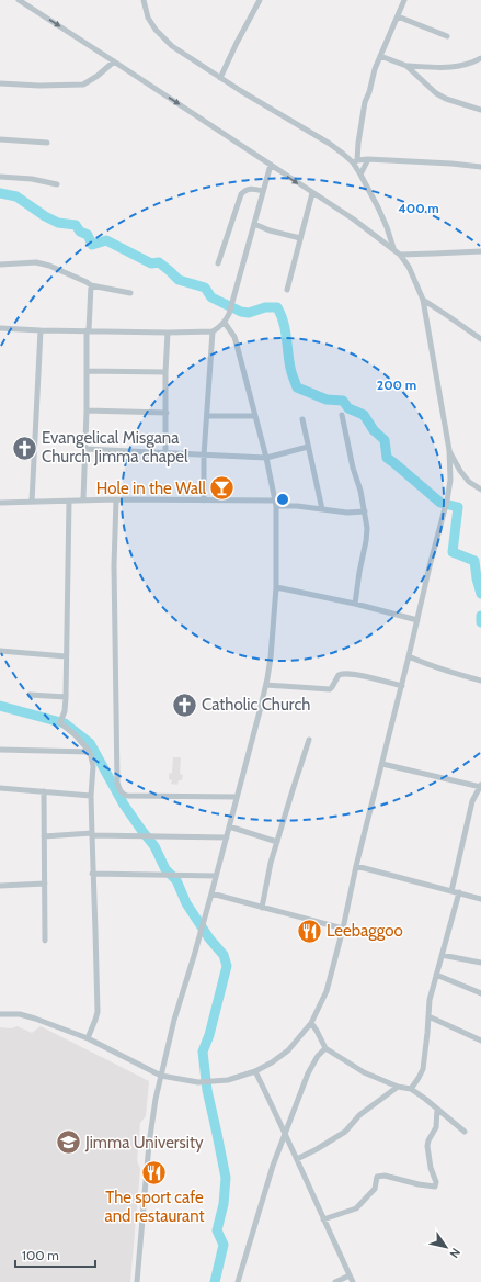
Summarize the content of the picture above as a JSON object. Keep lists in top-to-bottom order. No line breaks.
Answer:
{"places":{"church":["Evangelical Misgana Church Jimma chapel","Catholic Church"],"bar":["Hole in the Wall"],"restaurant":["Leebaggoo","The sport cafe and restaurant"],"school or university":["Jimma University"]},"scale_bar":"100 m","north":"bottom right","rings":["400 m","200 m"]}
